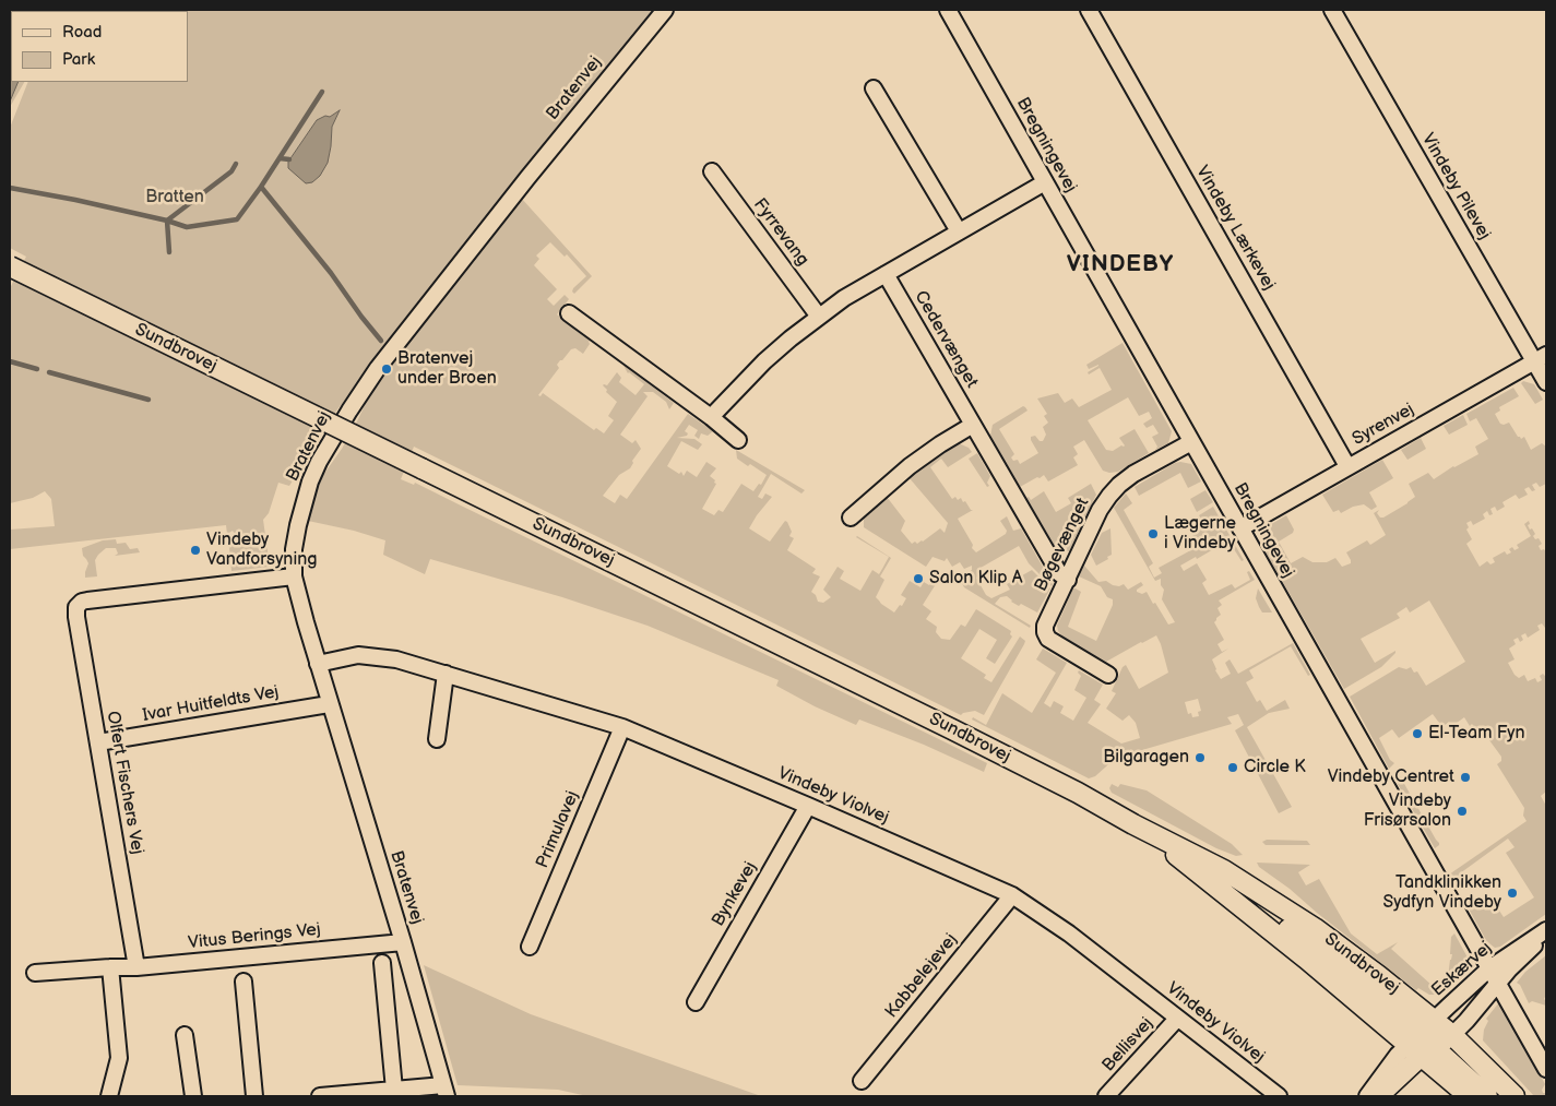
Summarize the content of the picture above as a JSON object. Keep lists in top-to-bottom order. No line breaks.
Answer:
{"streets":{"main road":["Sundbrovej"],"street":["Bratenvej","Bregningevej","Vindeby Pilevej","Vindeby Lærkevej","Fyrrevang","Cedervænget","Syrenvej","Bøgevænget","Ivar Huitfeldts Vej","Olfert Fischers Vej","Vindeby Violvej","Primulavej","Bynkevej","Vitus Berings Vej","Eskærvej","Kabbelejevej","Bellisvej"]},"crossings":[["Bratenvej","Ivar Huitfeldts Vej"],["Bratenvej","Olfert Fischers Vej"],["Bratenvej","Vindeby Violvej"],["Bratenvej","Vitus Berings Vej"],["Bregningevej","Syrenvej"],["Bregningevej","Bøgevænget"],["Bregningevej","Eskærvej"],["Vindeby Pilevej","Syrenvej"],["Vindeby Lærkevej","Syrenvej"],["Cedervænget","Bøgevænget"],["Sundbrovej","Eskærvej"],["Ivar Huitfeldts Vej","Olfert Fischers Vej"],["Olfert Fischers Vej","Vitus Berings Vej"],["Vindeby Violvej","Primulavej"],["Vindeby Violvej","Bynkevej"],["Vindeby Violvej","Kabbelejevej"],["Vindeby Violvej","Bellisvej"]],"districts":["VINDEBY"],"parks":["Bratten"],"places":["Bratenvej under Broen","Lægerne i Vindeby","Vindeby Vandforsyning","Salon Klip A","El-Team Fyn","Bilgaragen","Circle K","Vindeby Centret","Vindeby Frisørsalon","Tandklinikken Sydfyn Vindeby"],"legend":["Road","Park"]}
